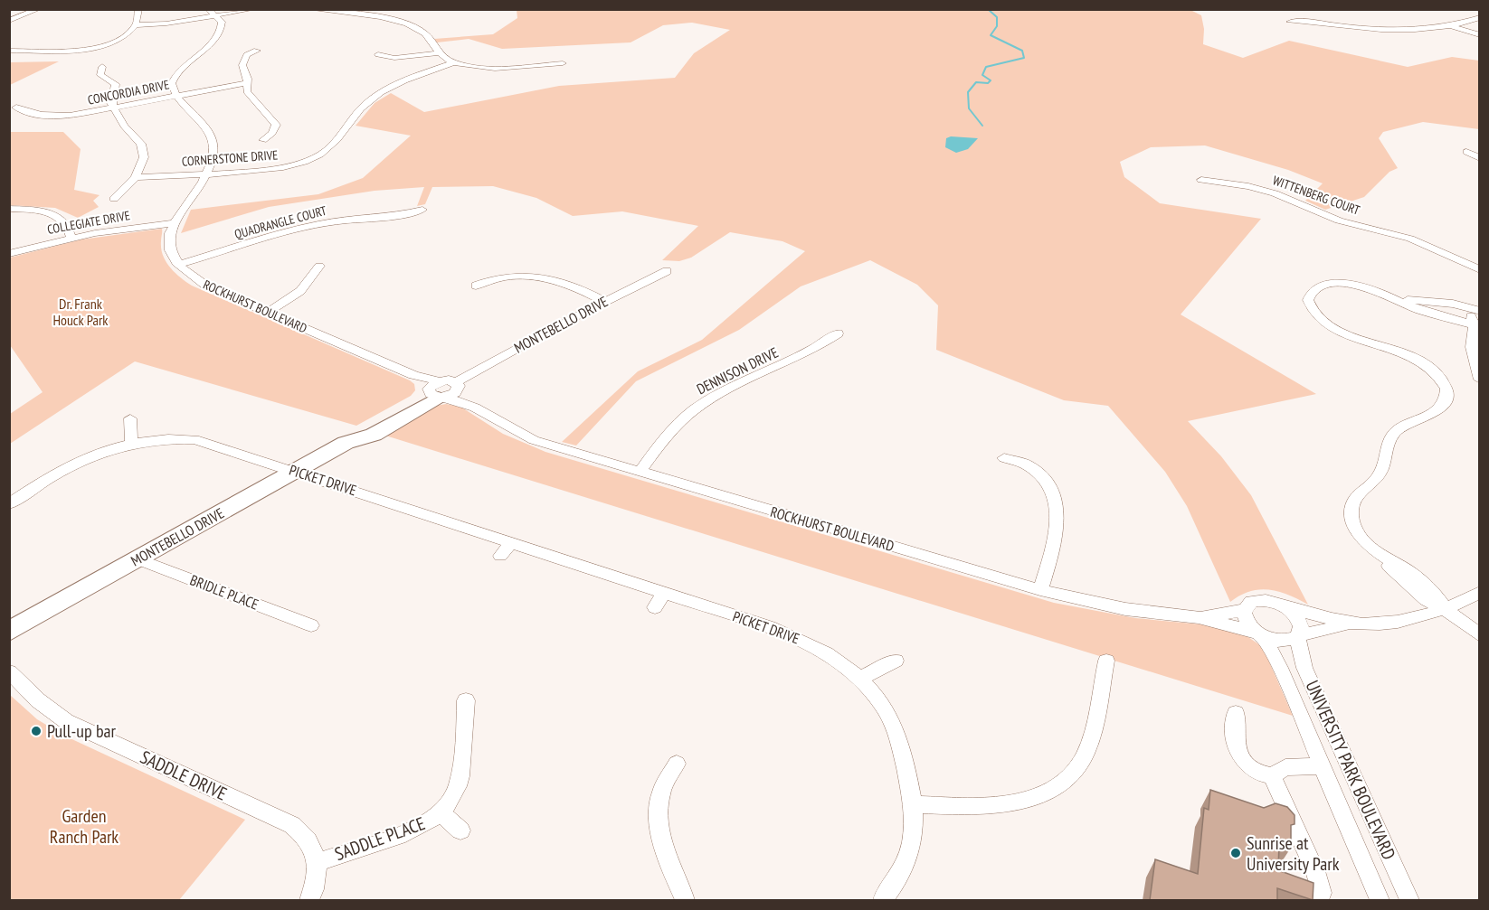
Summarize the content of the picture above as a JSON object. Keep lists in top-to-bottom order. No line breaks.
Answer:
{"streets":{"street":["CONCORDIA DRIVE","CORNERSTONE DRIVE","WITTENBERG COURT","COLLEGIATE DRIVE","QUADRANGLE COURT","ROCKHURST BOULEVARD","MONTEBELLO DRIVE","DENNISON DRIVE","PICKET DRIVE","BRIDLE PLACE","UNIVERSITY PARK BOULEVARD","SADDLE DRIVE","SADDLE PLACE"]},"crossings":[["QUADRANGLE COURT","ROCKHURST BOULEVARD"],["ROCKHURST BOULEVARD","MONTEBELLO DRIVE"],["ROCKHURST BOULEVARD","DENNISON DRIVE"],["ROCKHURST BOULEVARD","UNIVERSITY PARK BOULEVARD"],["MONTEBELLO DRIVE","PICKET DRIVE"],["MONTEBELLO DRIVE","BRIDLE PLACE"],["SADDLE DRIVE","SADDLE PLACE"]],"parks":["Dr. Frank Houck Park","Garden Ranch Park"],"places":["Pull-up bar","Sunrise at University Park"]}
